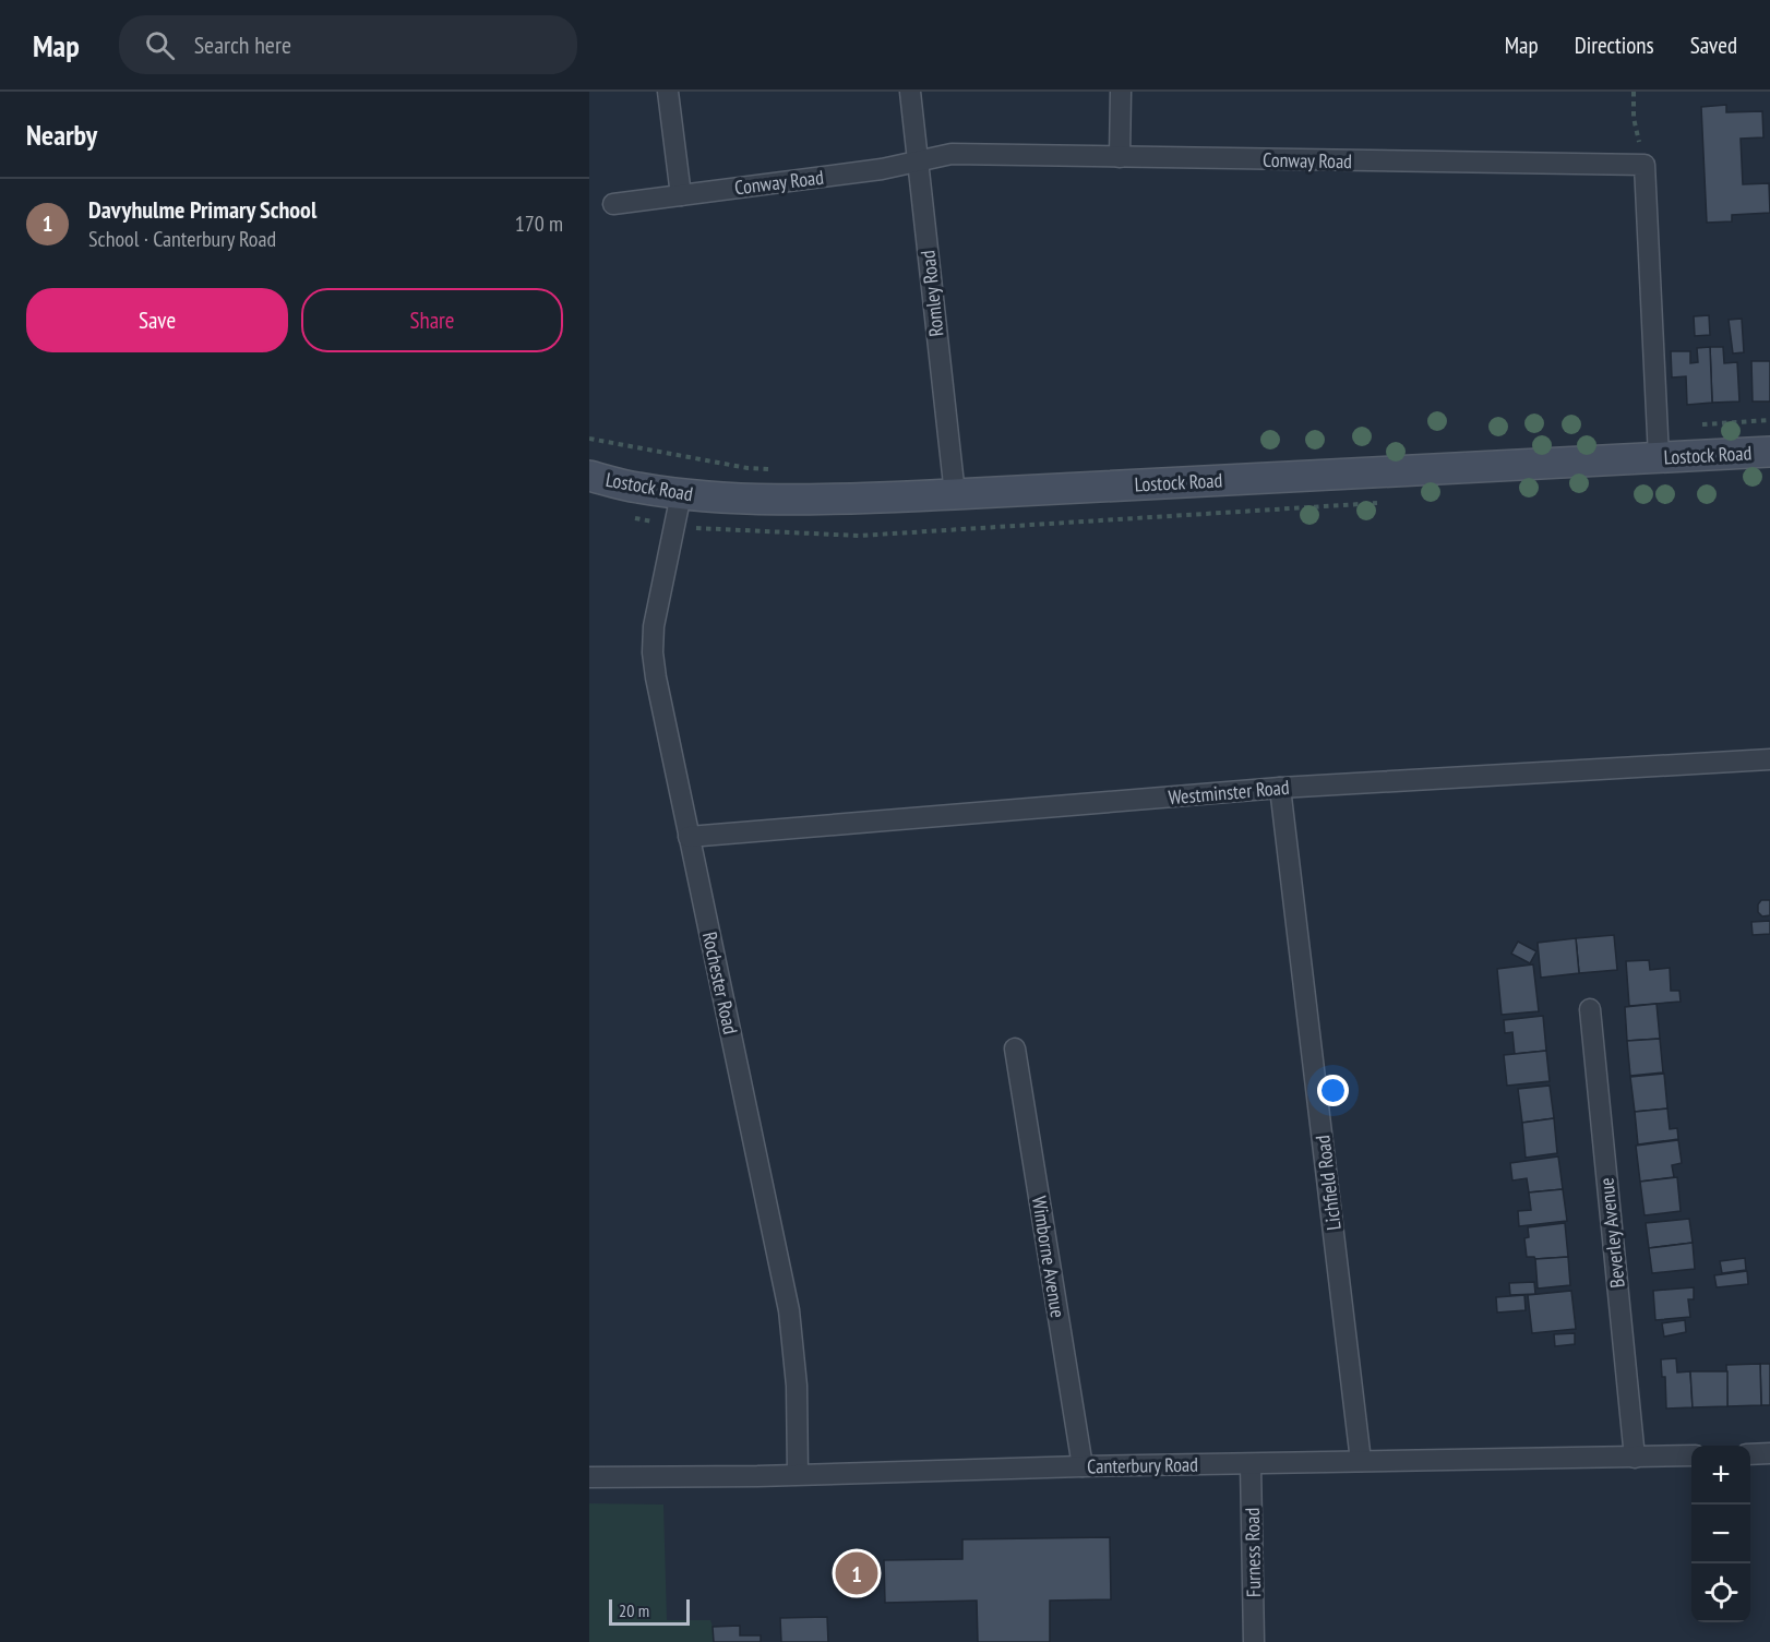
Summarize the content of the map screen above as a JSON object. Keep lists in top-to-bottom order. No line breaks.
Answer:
{"streets":{"main road":["Lostock Road"],"street":["Conway Road","Romley Road","Westminster Road","Rochester Road","Lichfield Road","Beverley Avenue","Wimborne Avenue","Canterbury Road","Furness Road"]},"crossings":[["Conway Road","Romley Road"],["Romley Road","Lostock Road"],["Lostock Road","Rochester Road"],["Westminster Road","Rochester Road"],["Westminster Road","Lichfield Road"],["Rochester Road","Canterbury Road"],["Lichfield Road","Canterbury Road"],["Beverley Avenue","Canterbury Road"],["Wimborne Avenue","Canterbury Road"],["Canterbury Road","Furness Road"]],"scale_bar":"20 m","page":{"header":"Map","search":"Search here","nav":["Map","Directions","Saved"],"heading":"Nearby","list":[{"mark":"1","name":"Davyhulme Primary School","note":"School · Canterbury Road","value":"170 m"}],"buttons":["Save","Share"],"map_buttons":["+","−"],"pins":"1","scale":"20 m"}}
